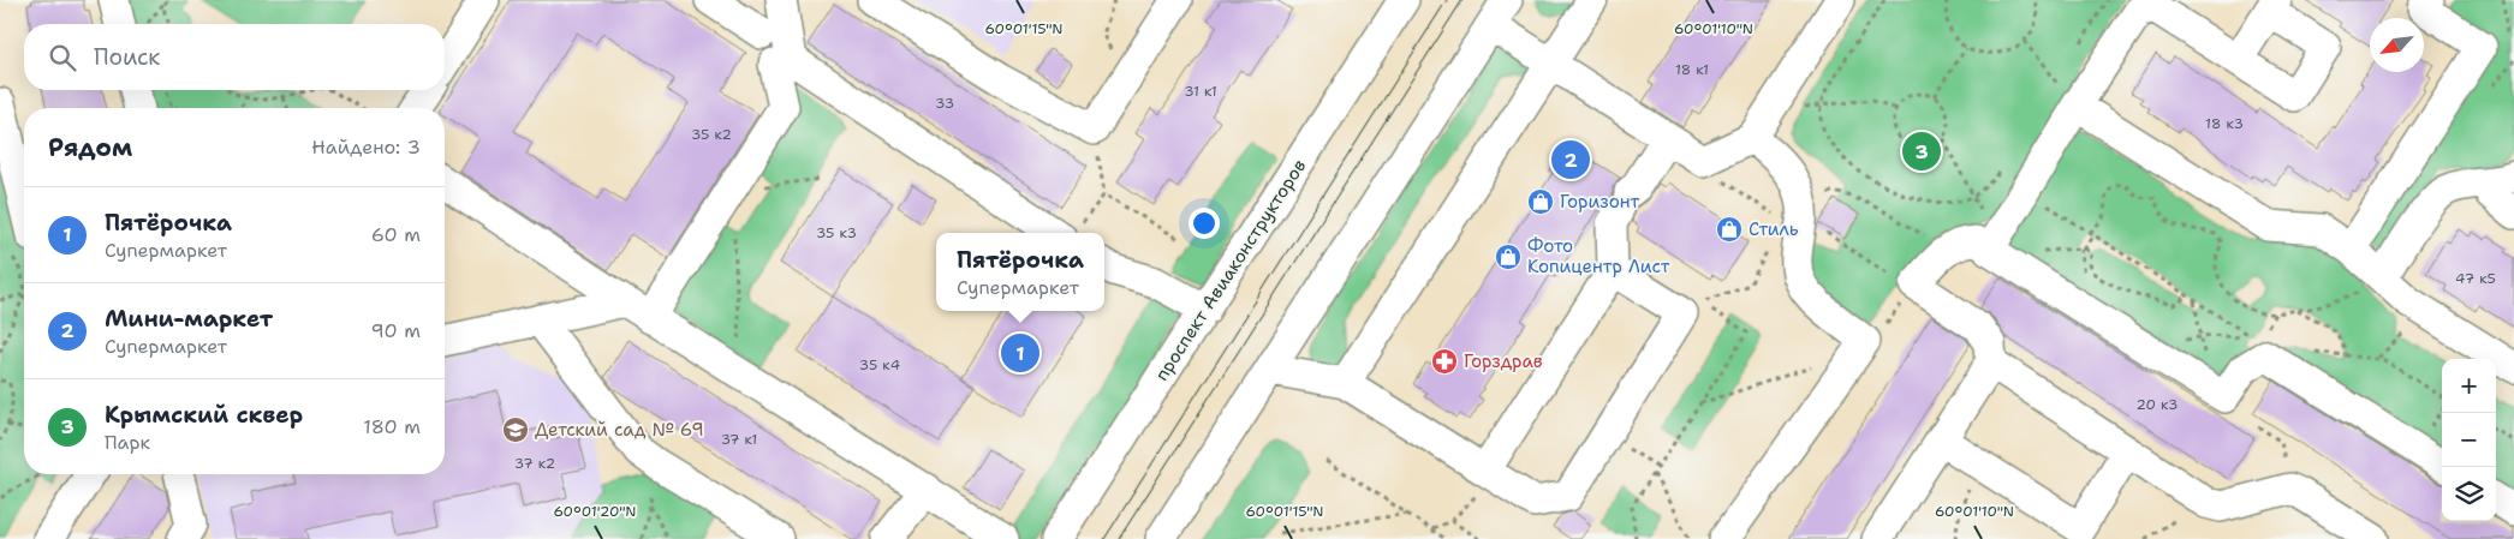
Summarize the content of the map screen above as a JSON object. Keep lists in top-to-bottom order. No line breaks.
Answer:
{"streets":{"street":["проспект Авиаконструкторов"]},"places":{"shop":["Горизонт","Стиль","Фото Копицентр Лист"],"pharmacy":["Горздрав"],"school or university":["Детский сад № 69"]},"house_numbers":["18 к1","31 к1","33","18 к3","35 к2","35 к3","47 к5","35 к4","20 к3","37 к1","37 к2"],"north":"bottom left","page":{"search":"Поиск","heading":["Рядом","Найдено: 3"],"pins":["3","2","1"],"list":[{"mark":"1","name":"Пятёрочка","note":"Супермаркет","value":"60 m"},{"mark":"2","name":"Мини-маркет","note":"Супермаркет","value":"90 m"},{"mark":"3","name":"Крымский сквер","note":"Парк","value":"180 m"}],"popup":["Пятёрочка","Супермаркет"],"map_buttons":["+","−"]},"coordinates":["60°01'15\"N","60°01'10\"N","60°01'20\"N"]}
